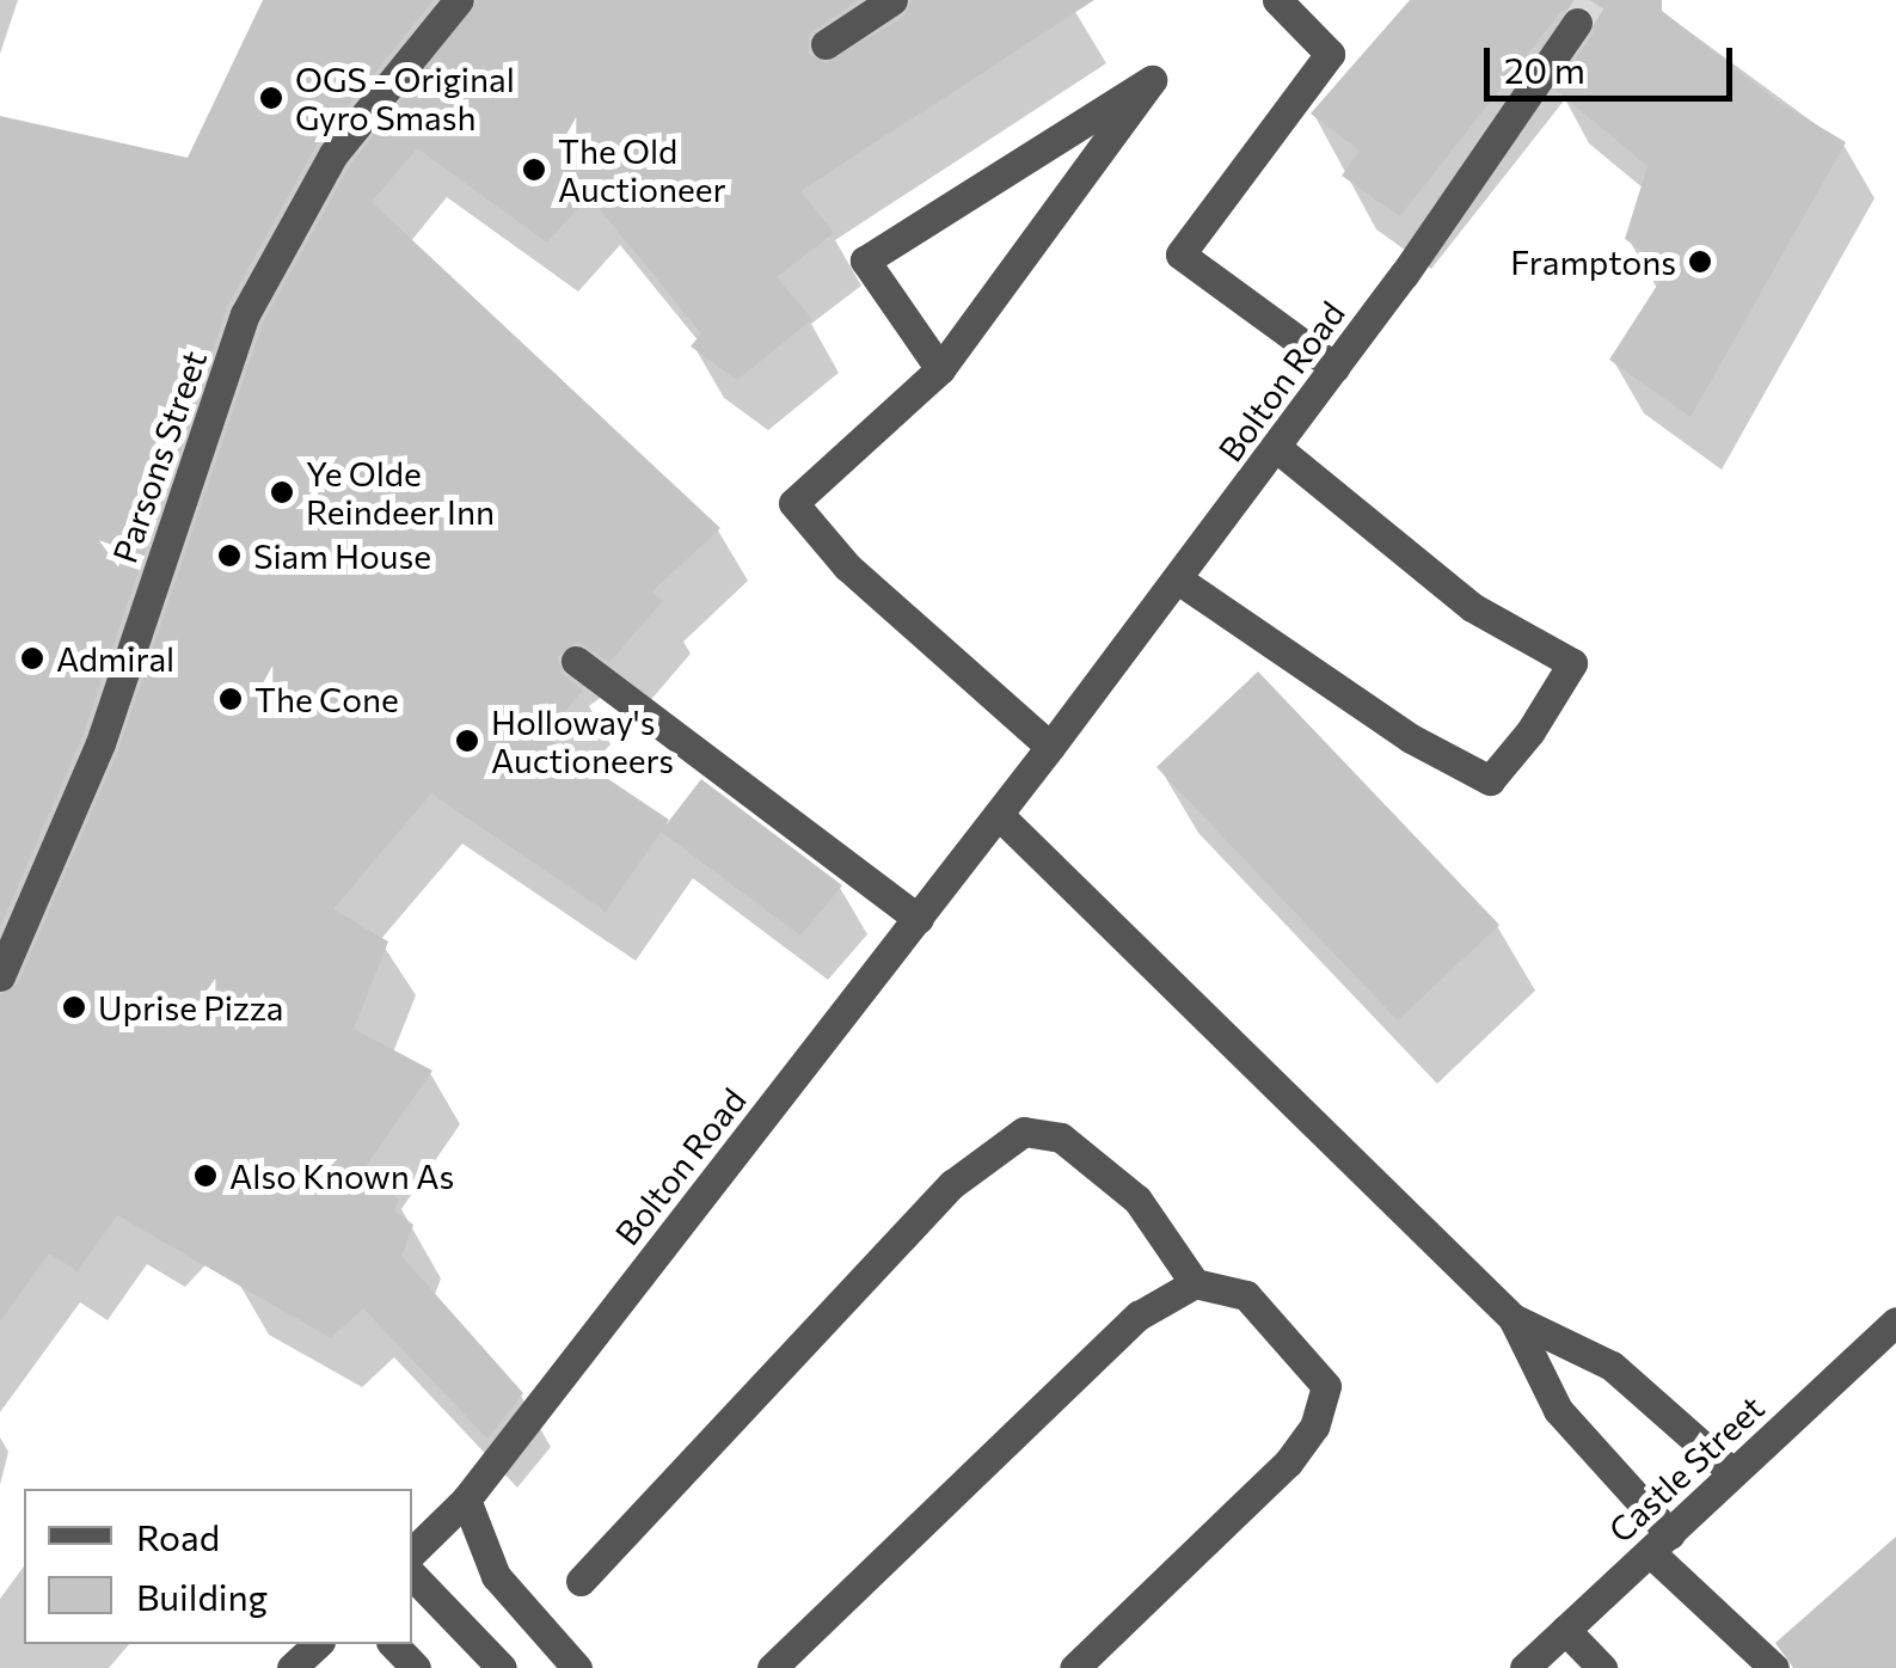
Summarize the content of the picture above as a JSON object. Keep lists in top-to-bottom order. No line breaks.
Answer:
{"streets":{"street":["Bolton Road","Parsons Street","Castle Street"]},"places":["OGS - Original Gyro Smash","The Old Auctioneer","Framptons","Ye Olde Reindeer Inn","Siam House","Admiral","The Cone","Holloway's Auctioneers","Uprise Pizza","Also Known As"],"legend":["Road","Building"],"scale_bar":"20 m"}
